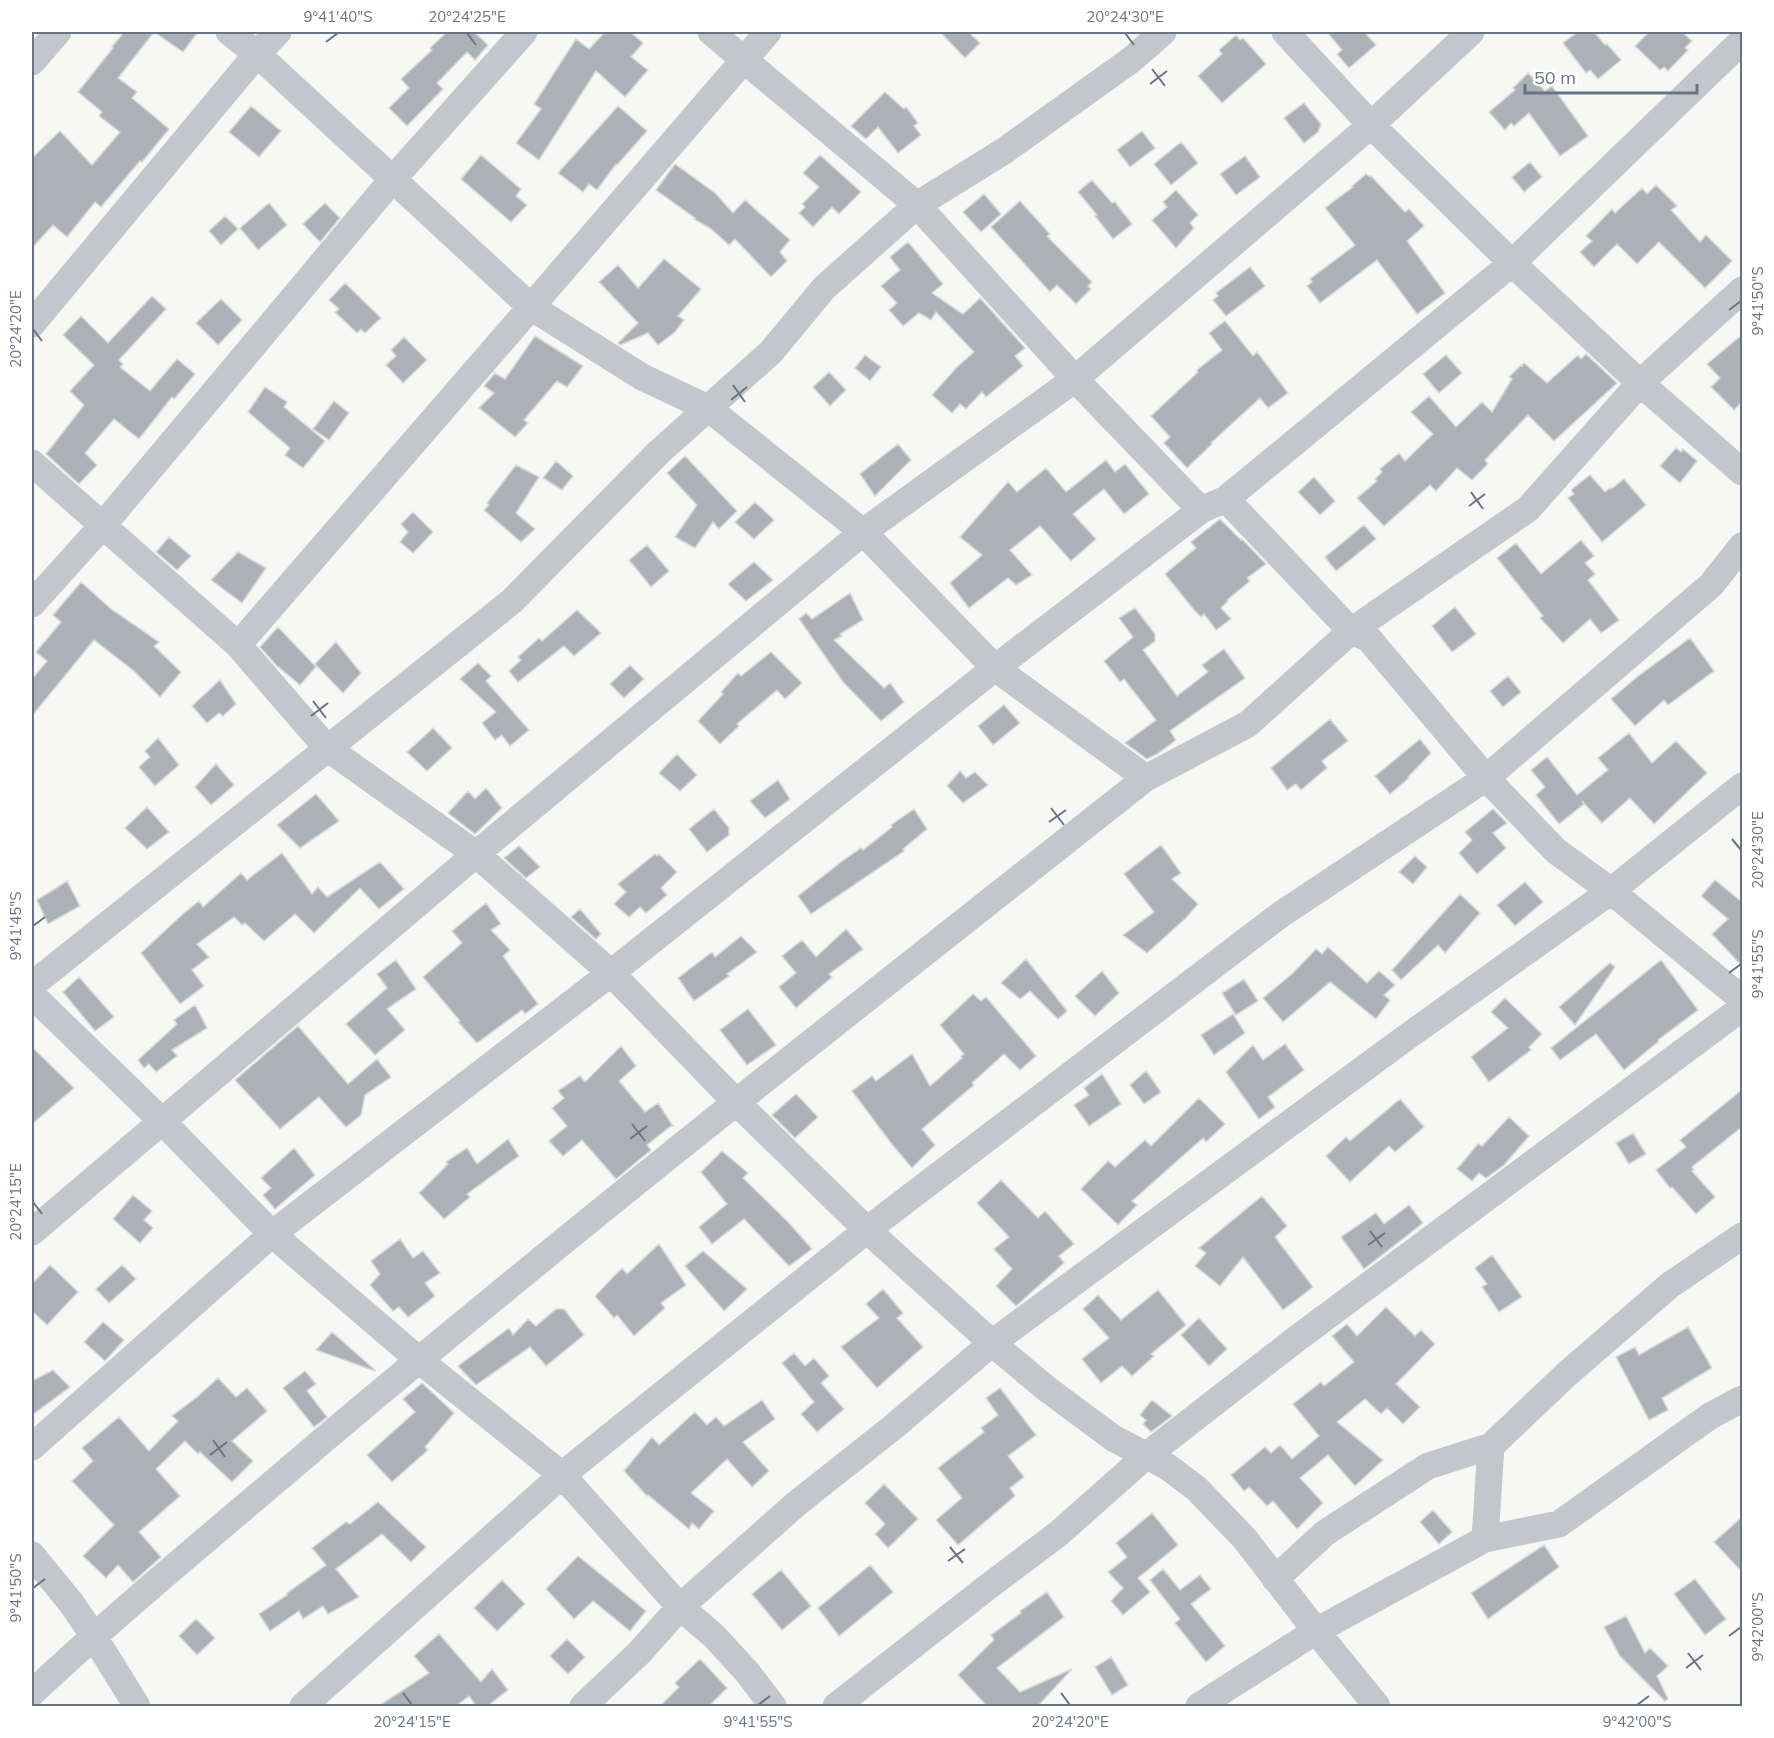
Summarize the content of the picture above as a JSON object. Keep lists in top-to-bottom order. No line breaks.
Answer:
{"scale_bar":"50 m","coordinates":["9°41'40\"S","20°24'25\"E","20°24'30\"E","9°41'50\"S","20°24'20\"E","9°41'45\"S","9°41'55\"S","20°24'15\"E","9°42'00\"S"]}
